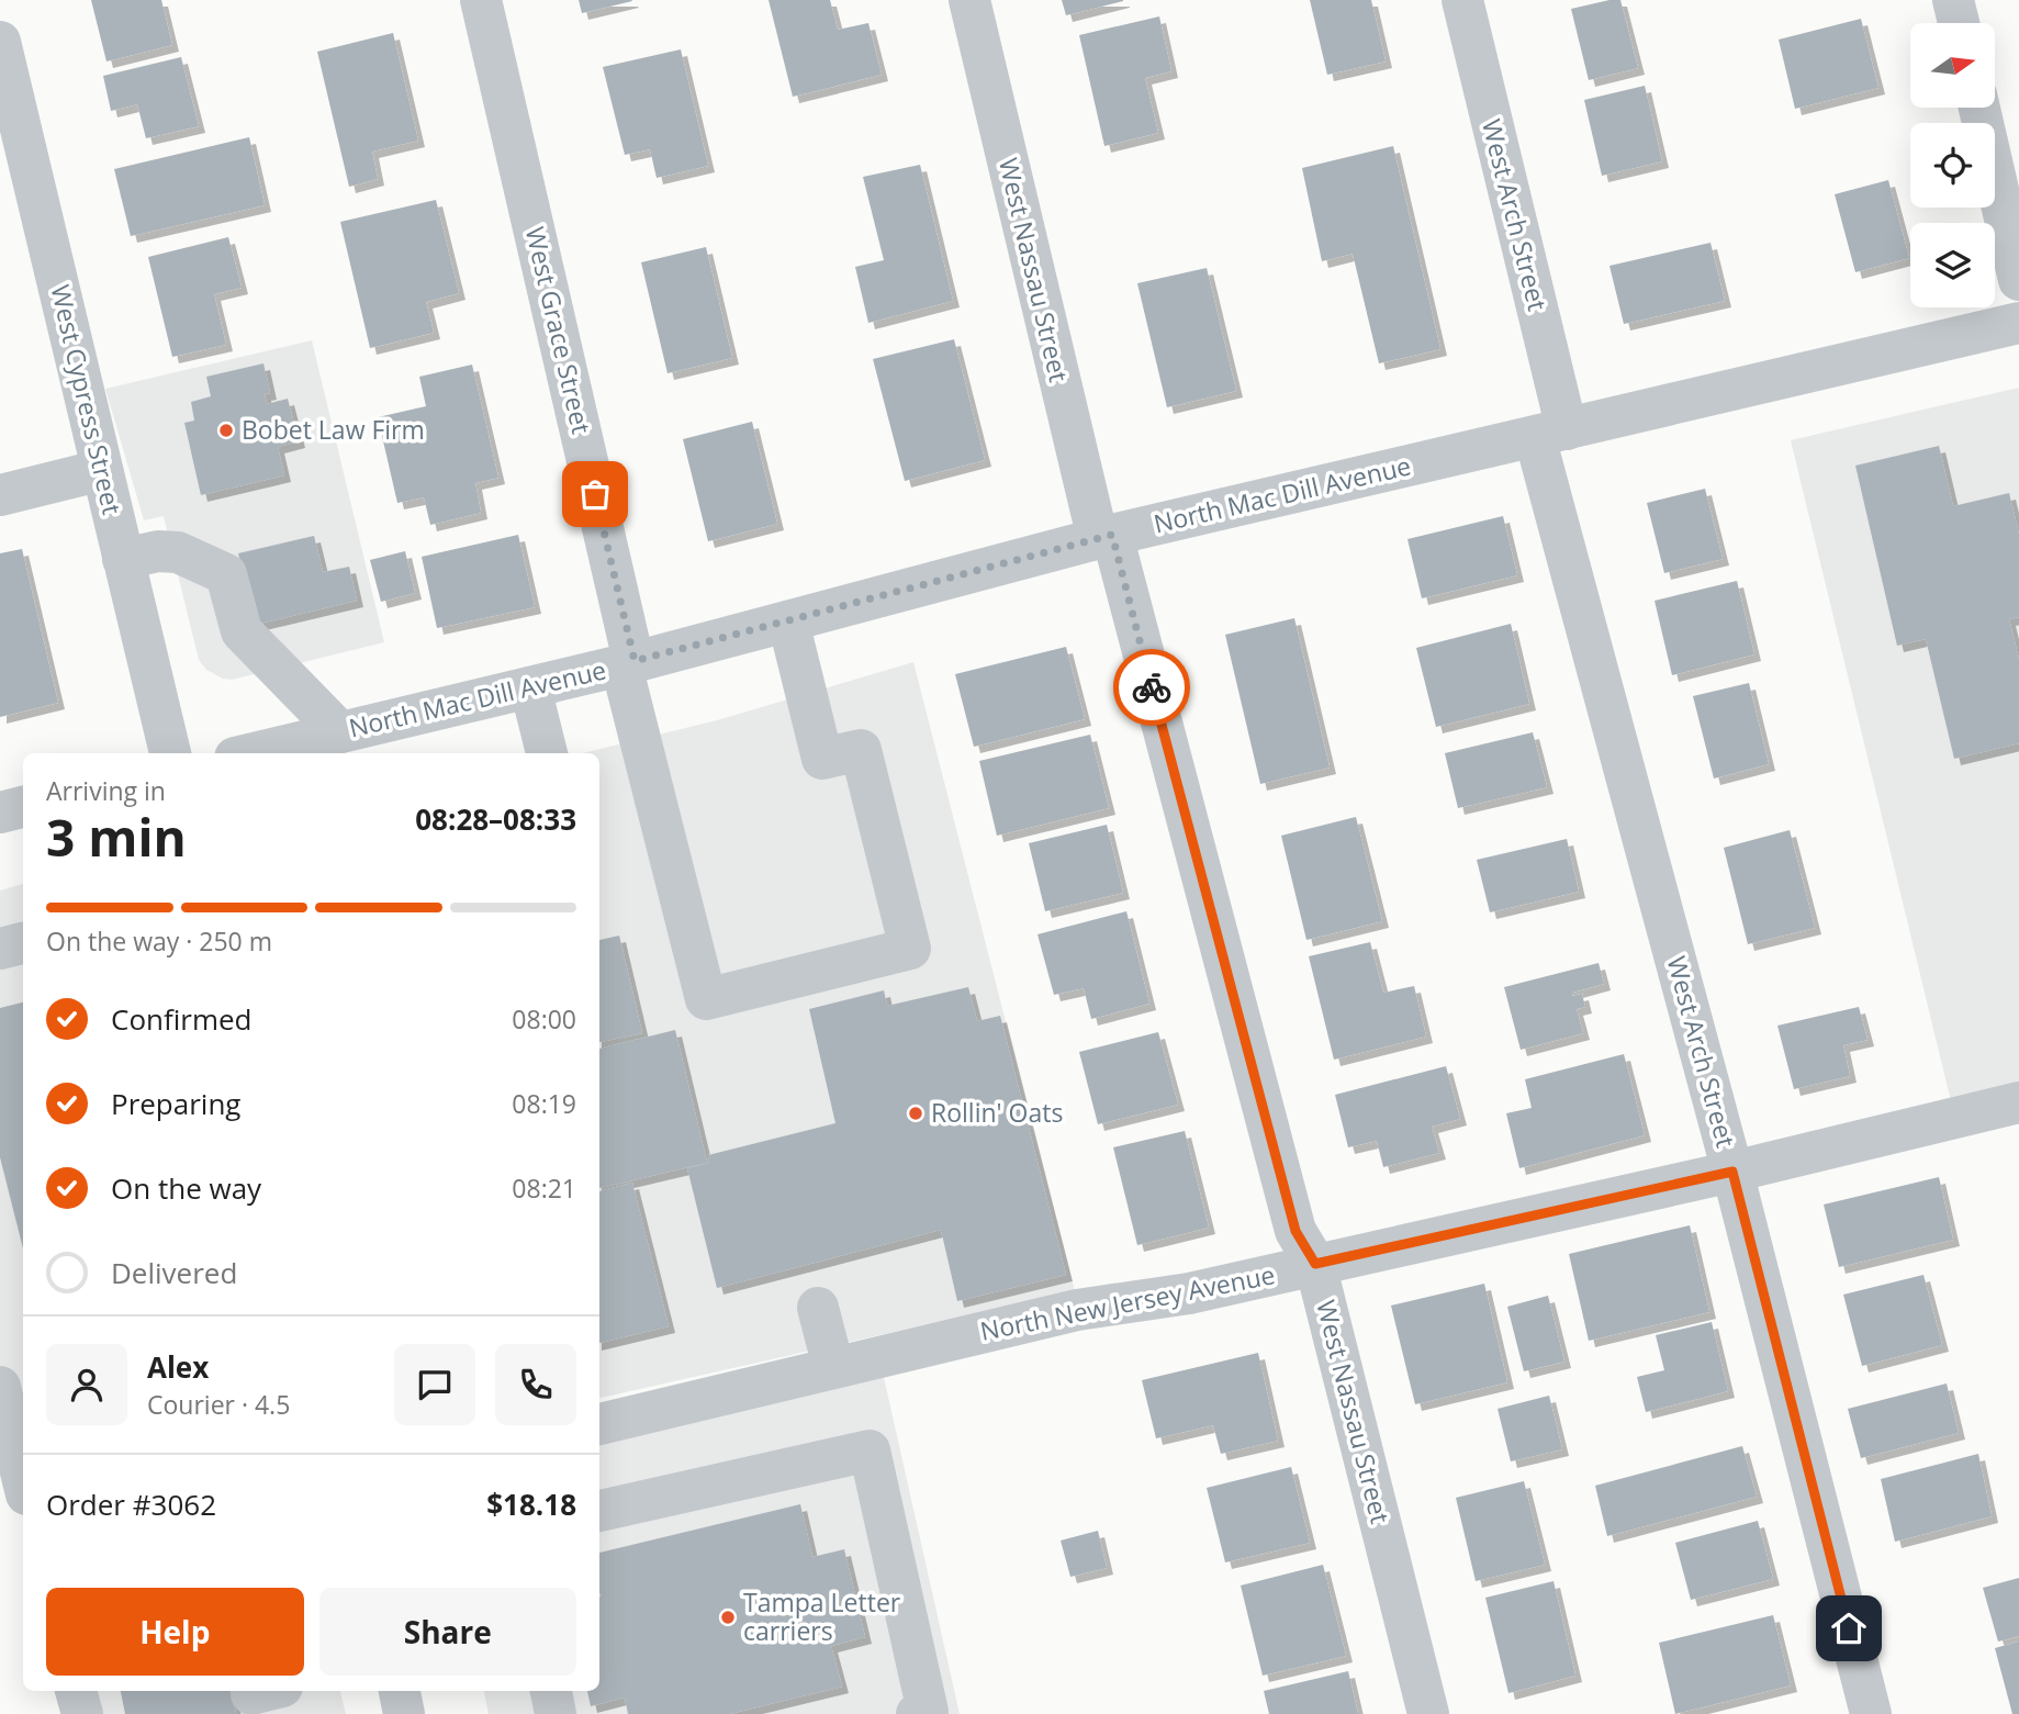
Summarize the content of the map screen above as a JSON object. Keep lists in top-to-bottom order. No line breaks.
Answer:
{"streets":{"street":["West Arch Street","West Nassau Street","West Grace Street","West Cypress Street","North Mac Dill Avenue","North New Jersey Avenue"]},"crossings":[["West Arch Street","North Mac Dill Avenue"],["West Arch Street","North New Jersey Avenue"],["West Nassau Street","North Mac Dill Avenue"],["West Nassau Street","North New Jersey Avenue"],["West Grace Street","North Mac Dill Avenue"]],"places":["Bobet Law Firm","Rollin' Oats","Tampa Letter carriers"],"north":"right","page":{"heading":["3 min","Arriving in","08:28–08:33"],"panel":["Alex","Courier · 4.5","Order #3062","$18.18"],"bar":"On the way · 250 m","list":[["Confirmed","08:00"],["Preparing","08:19"],["On the way","08:21"],"Delivered"],"buttons":["Help","Share"]}}
